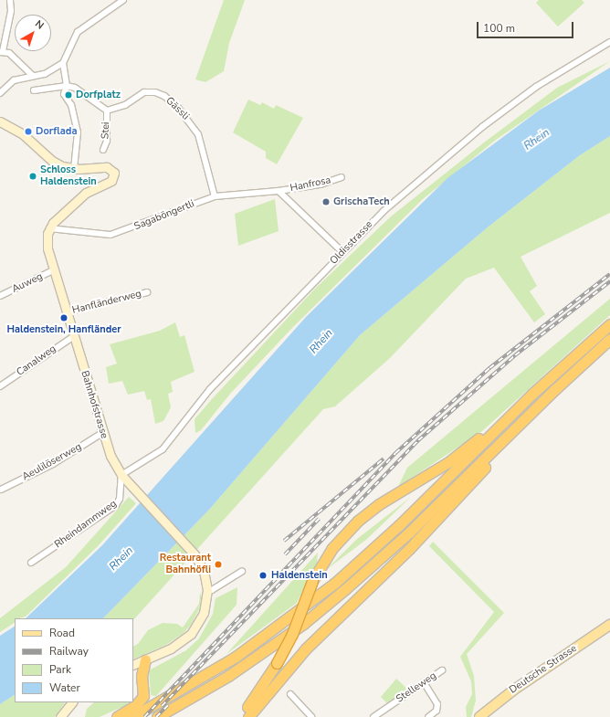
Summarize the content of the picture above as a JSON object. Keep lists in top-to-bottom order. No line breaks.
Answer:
{"streets":{"main road":["Deutsche Strasse"],"street":["Gässli","Stei","Hanfrosa","Sagaböngertli","Oldisstrasse","Auweg","Hanfländerweg","Canalweg","Bahnhofstrasse","Aeulilöserweg","Rheindammweg","Stelleweg"]},"crossings":[["Gässli","Stei"],["Gässli","Sagaböngertli"],["Hanfrosa","Sagaböngertli"],["Sagaböngertli","Bahnhofstrasse"],["Oldisstrasse","Bahnhofstrasse"],["Oldisstrasse","Rheindammweg"],["Auweg","Bahnhofstrasse"],["Hanfländerweg","Bahnhofstrasse"],["Canalweg","Bahnhofstrasse"],["Bahnhofstrasse","Aeulilöserweg"],["Bahnhofstrasse","Rheindammweg"]],"water":["Rhein"],"places":["Dorfplatz","Dorflada","Schloss Haldenstein","GrischaTech","Haldenstein, Hanfländer","Restaurant Bahnhöfli","Haldenstein"],"legend":["Road","Railway","Park","Water"],"scale_bar":"100 m","north":"top right"}
